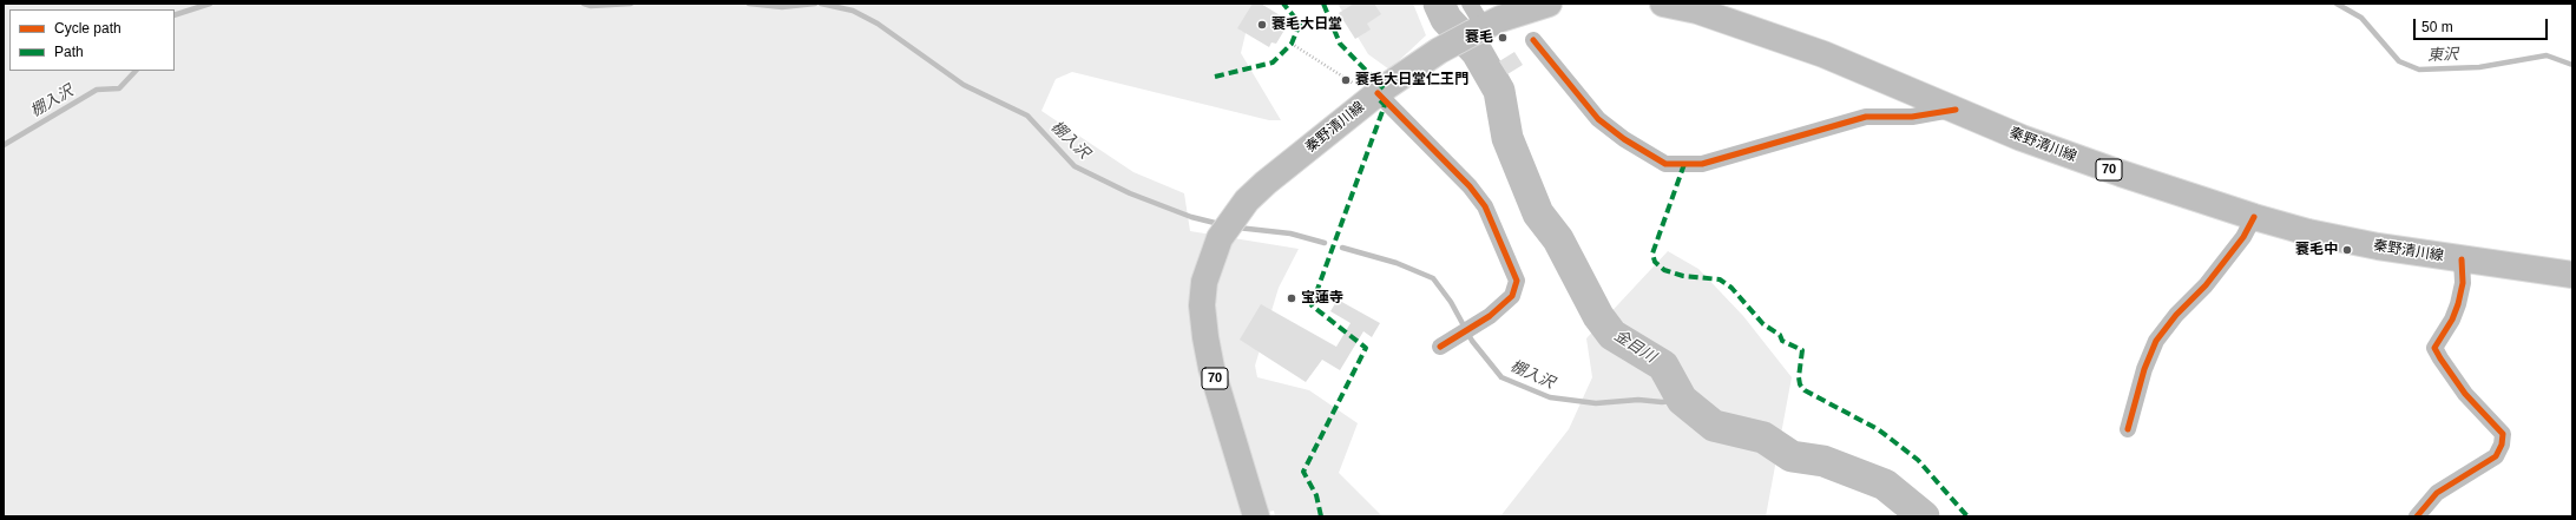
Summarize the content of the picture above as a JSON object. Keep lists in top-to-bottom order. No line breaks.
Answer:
{"streets":{"main road":["秦野清川線","70"]},"water":["東沢","棚入沢","金目川"],"places":["蓑毛大日堂","蓑毛","蓑毛大日堂仁王門","蓑毛中","宝蓮寺"],"legend":["Cycle path","Path"],"scale_bar":"50 m"}
